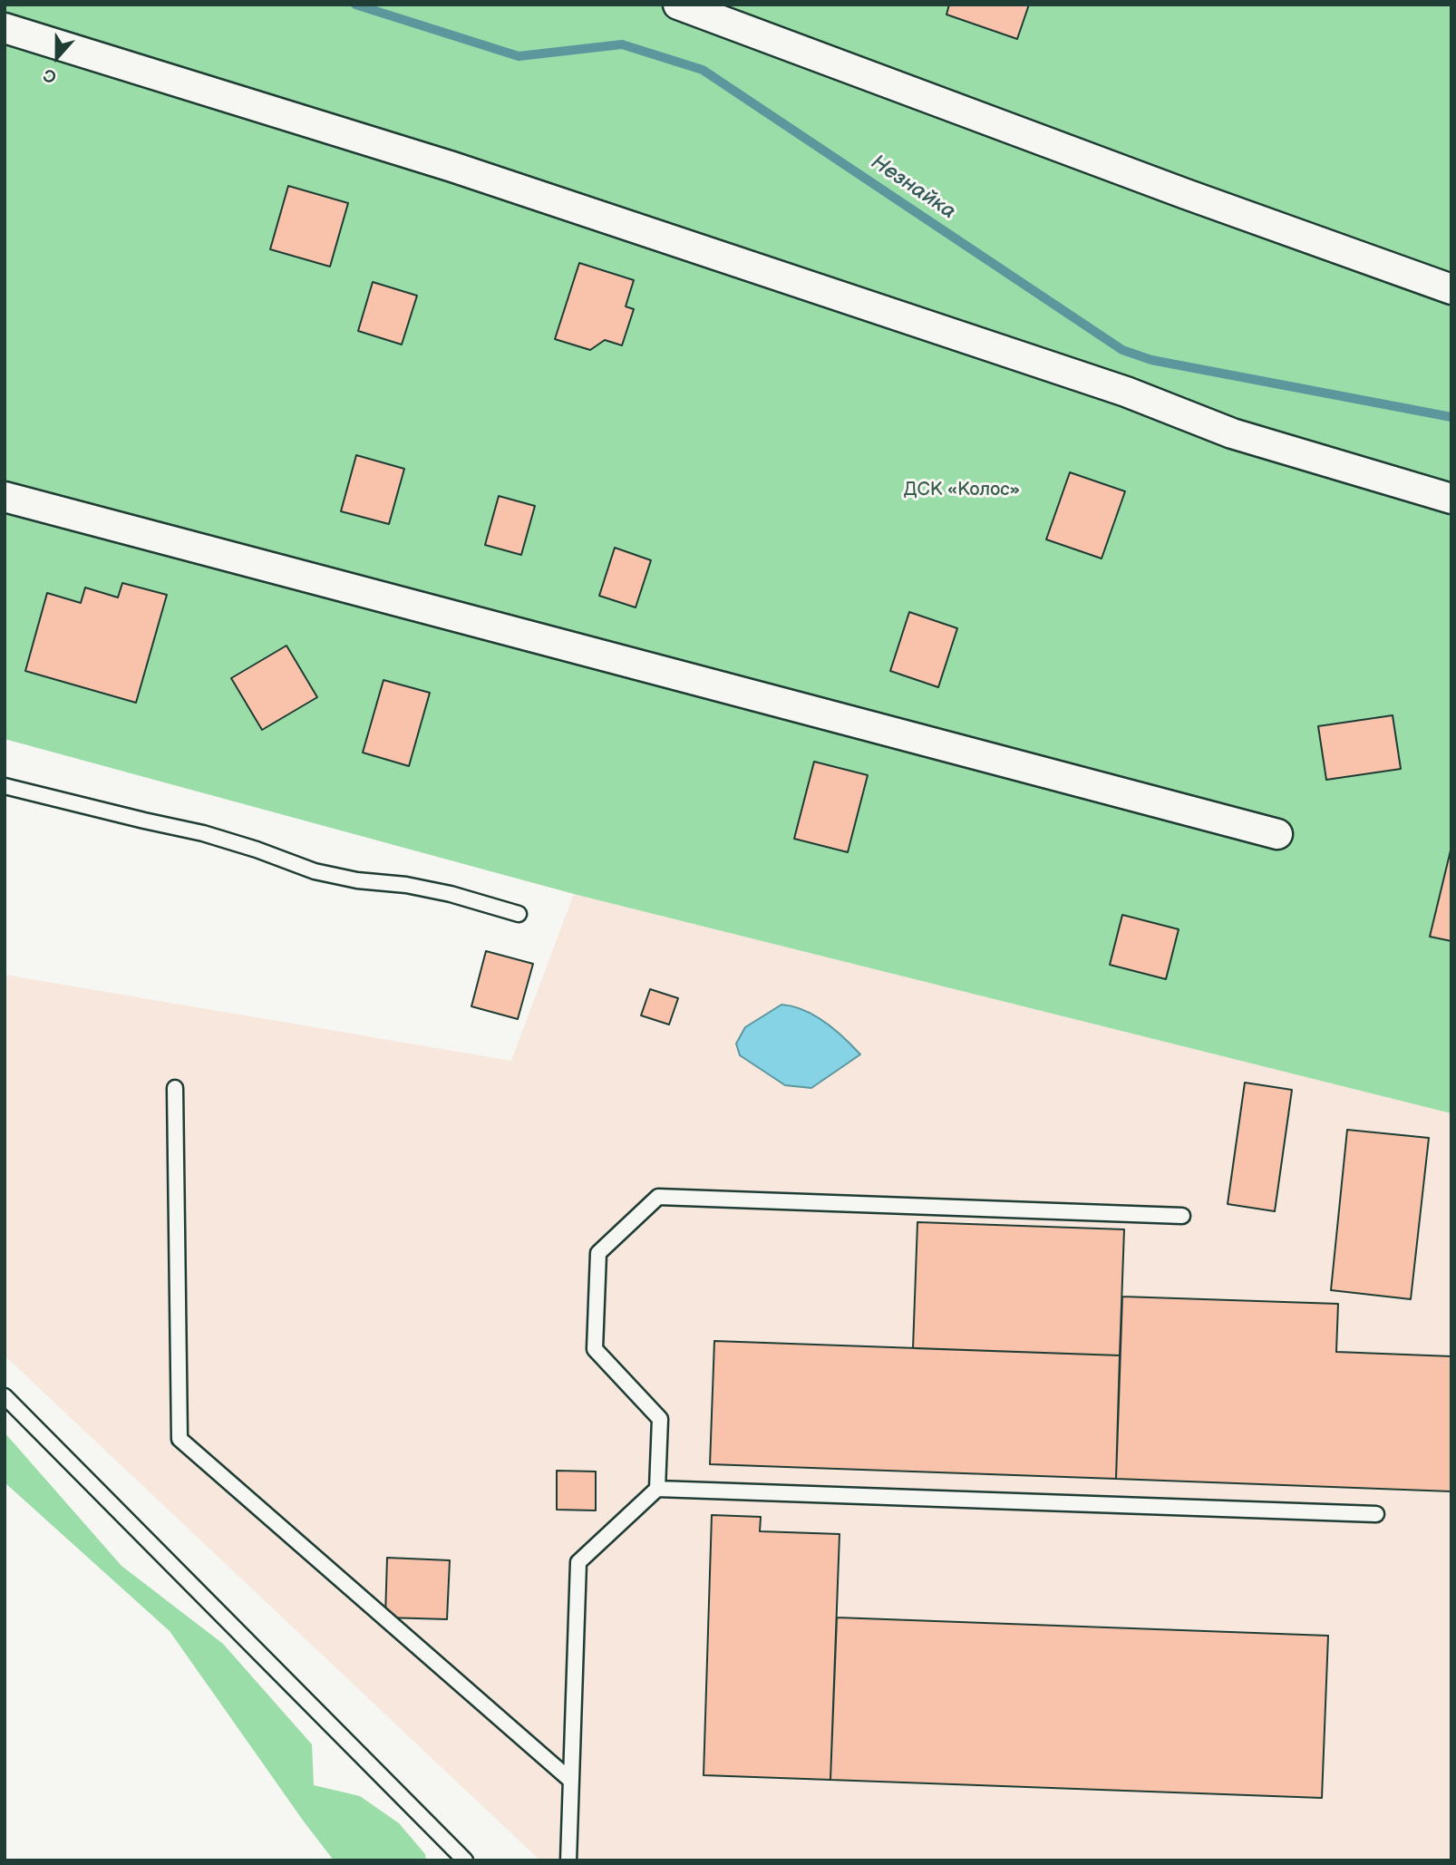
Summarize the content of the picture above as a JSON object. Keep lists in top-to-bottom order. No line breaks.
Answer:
{"water":["Незнайка"],"parks":["ДСК «Колос»"],"north":"bottom"}
